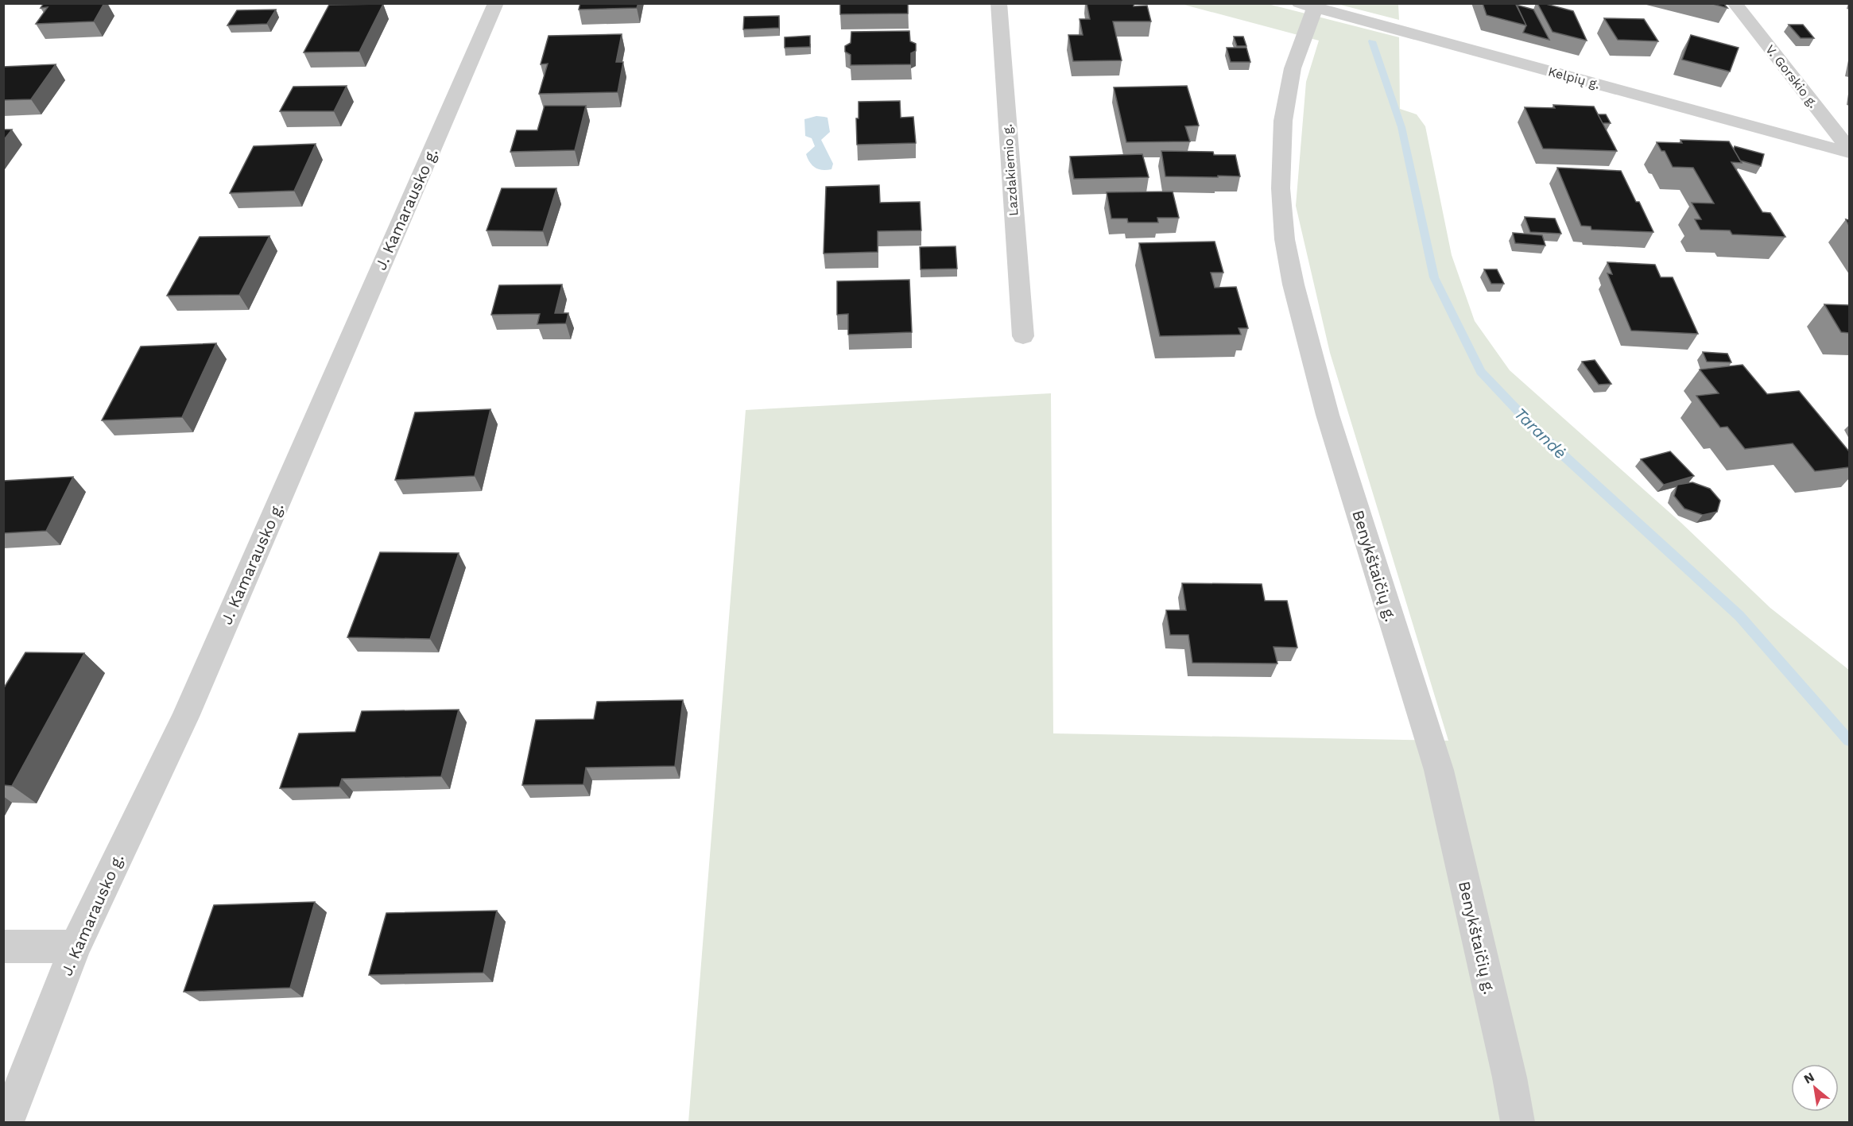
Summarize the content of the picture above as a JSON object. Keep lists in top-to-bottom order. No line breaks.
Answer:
{"streets":{"street":["V. Gorskio g.","Kelpių g.","Lazdakiemio g.","J. Kamarausko g.","Benykštaičių g."]},"crossings":[["Kelpių g.","Benykštaičių g."]],"water":["Tarandė"],"north":"top left"}
